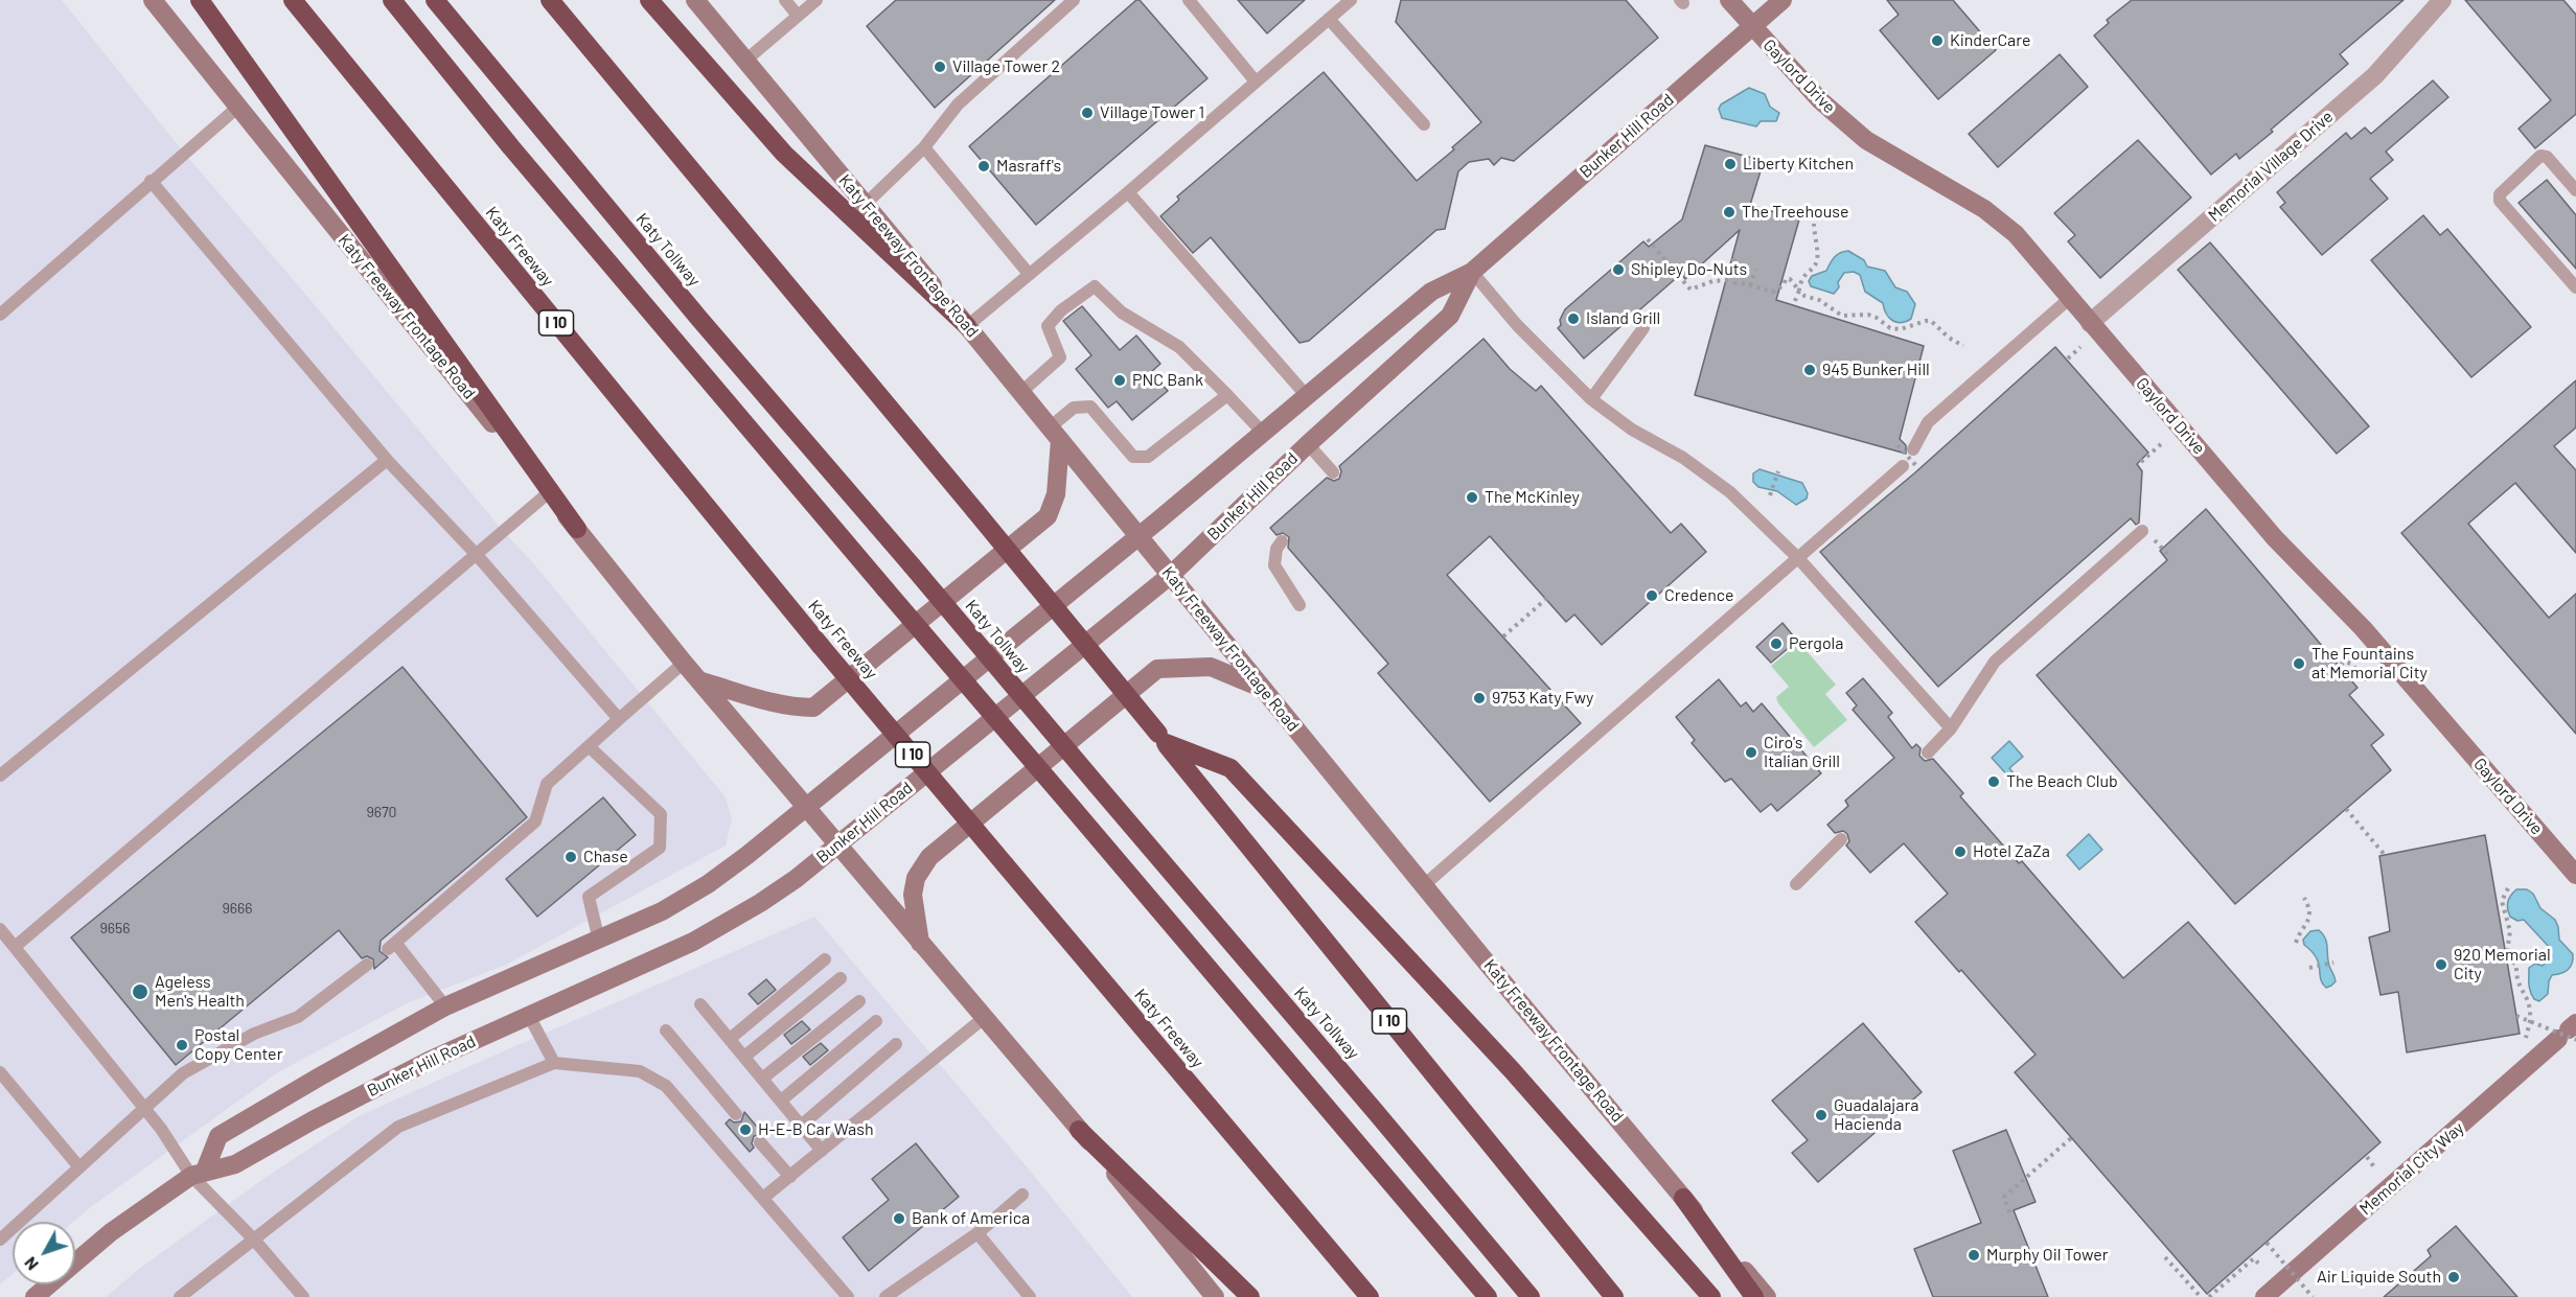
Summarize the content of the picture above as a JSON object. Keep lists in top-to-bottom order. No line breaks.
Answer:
{"streets":{"highway":["Katy Freeway","Katy Tollway","I 10"],"street":["Gaylord Drive","Bunker Hill Road","Memorial Village Drive","Katy Freeway Frontage Road","Memorial City Way"]},"crossings":[["Gaylord Drive","Bunker Hill Road"],["Gaylord Drive","Memorial Village Drive"],["Bunker Hill Road","Katy Freeway Frontage Road"]],"places":["KinderCare","Village Tower 2","Village Tower 1","Liberty Kitchen","Masraff's","The Treehouse","Shipley Do-Nuts","Island Grill","945 Bunker Hill","PNC Bank","The McKinley","Credence","Pergola","The Fountains at Memorial City","9753 Katy Fwy","Ciro's Italian Grill","The Beach Club","Hotel ZaZa","Chase","920 Memorial City","Ageless Men's Health","Postal Copy Center","Guadalajara Hacienda","H-E-B Car Wash","Bank of America","Murphy Oil Tower","Air Liquide South"],"house_numbers":["9670","9666","9656"],"north":"bottom left"}
